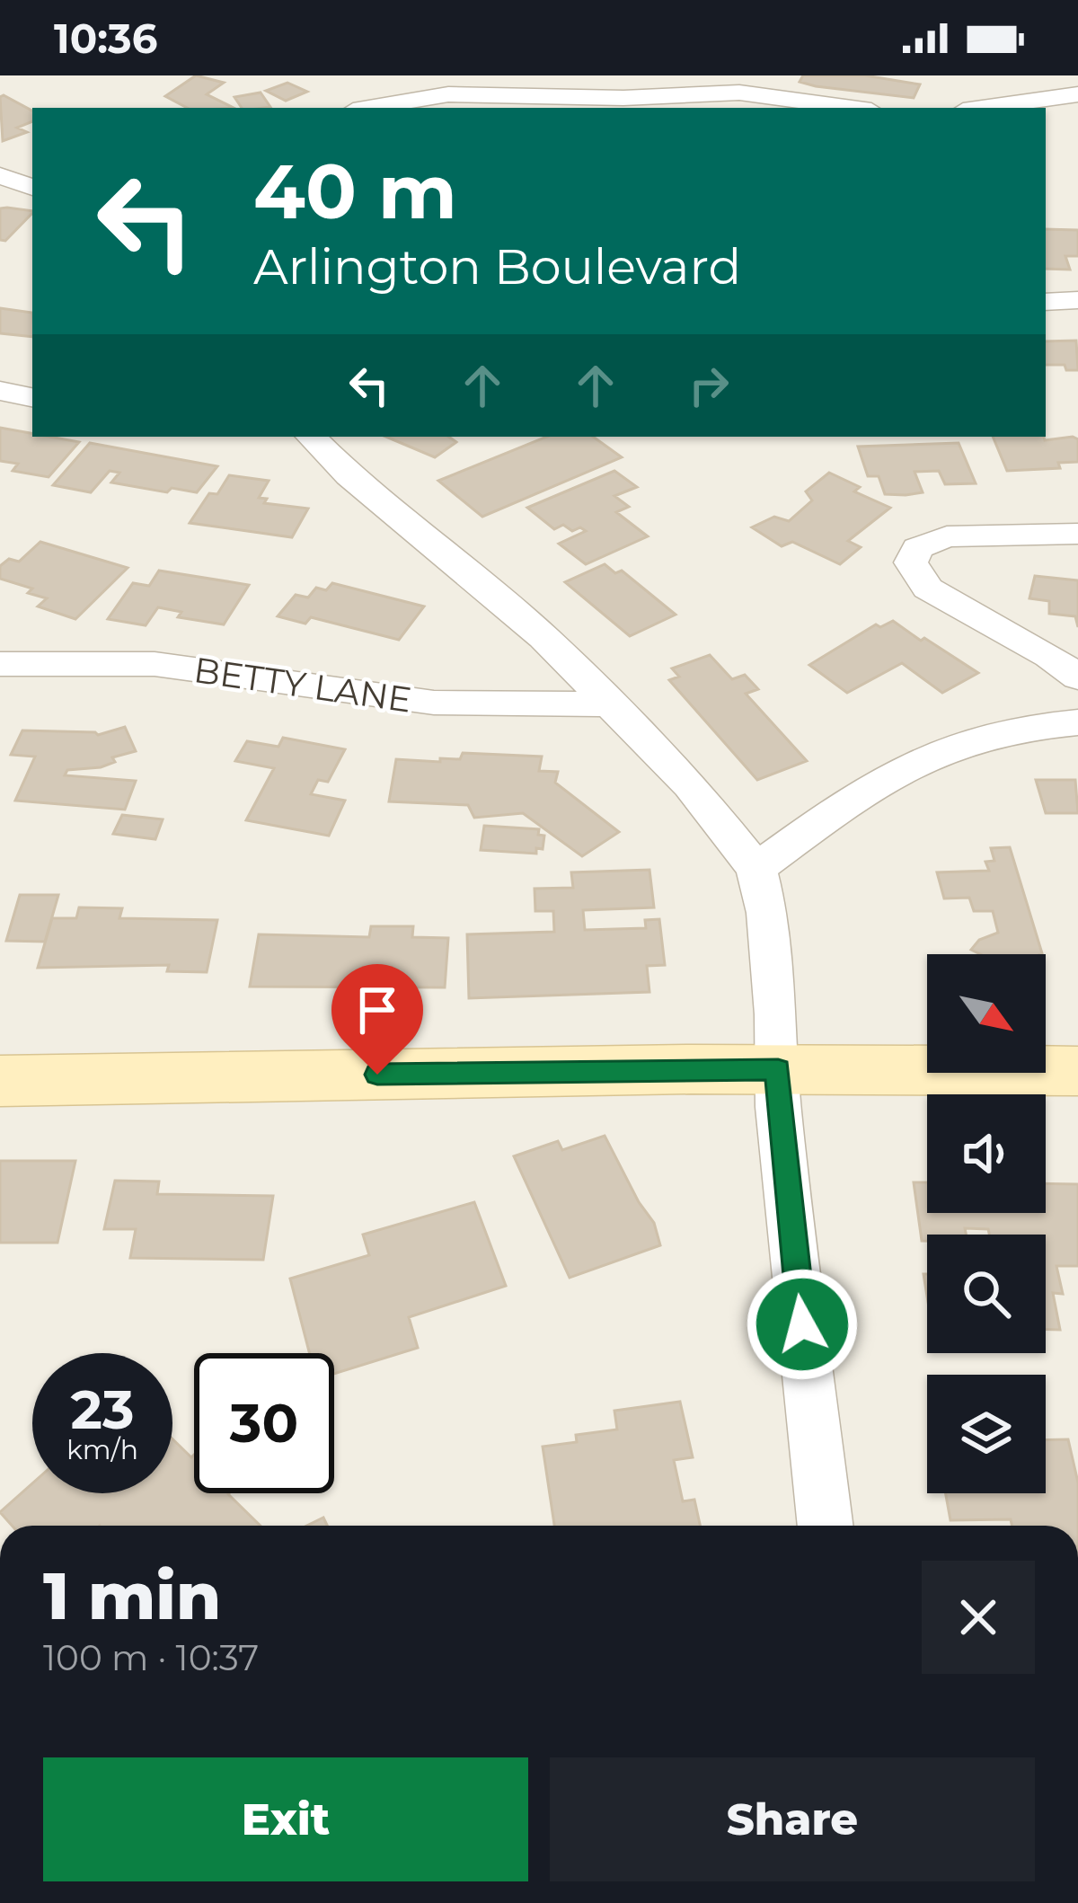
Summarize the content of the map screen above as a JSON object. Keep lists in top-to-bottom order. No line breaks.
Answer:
{"streets":{"street":["BETTY LANE"]},"north":"bottom right","page":{"status":"10:36","turn":["40 m","Arlington Boulevard"],"speed":"23 km/h","limit":"30","heading":["1 min","100 m · 10:37"],"buttons":["Exit","Share"]}}
